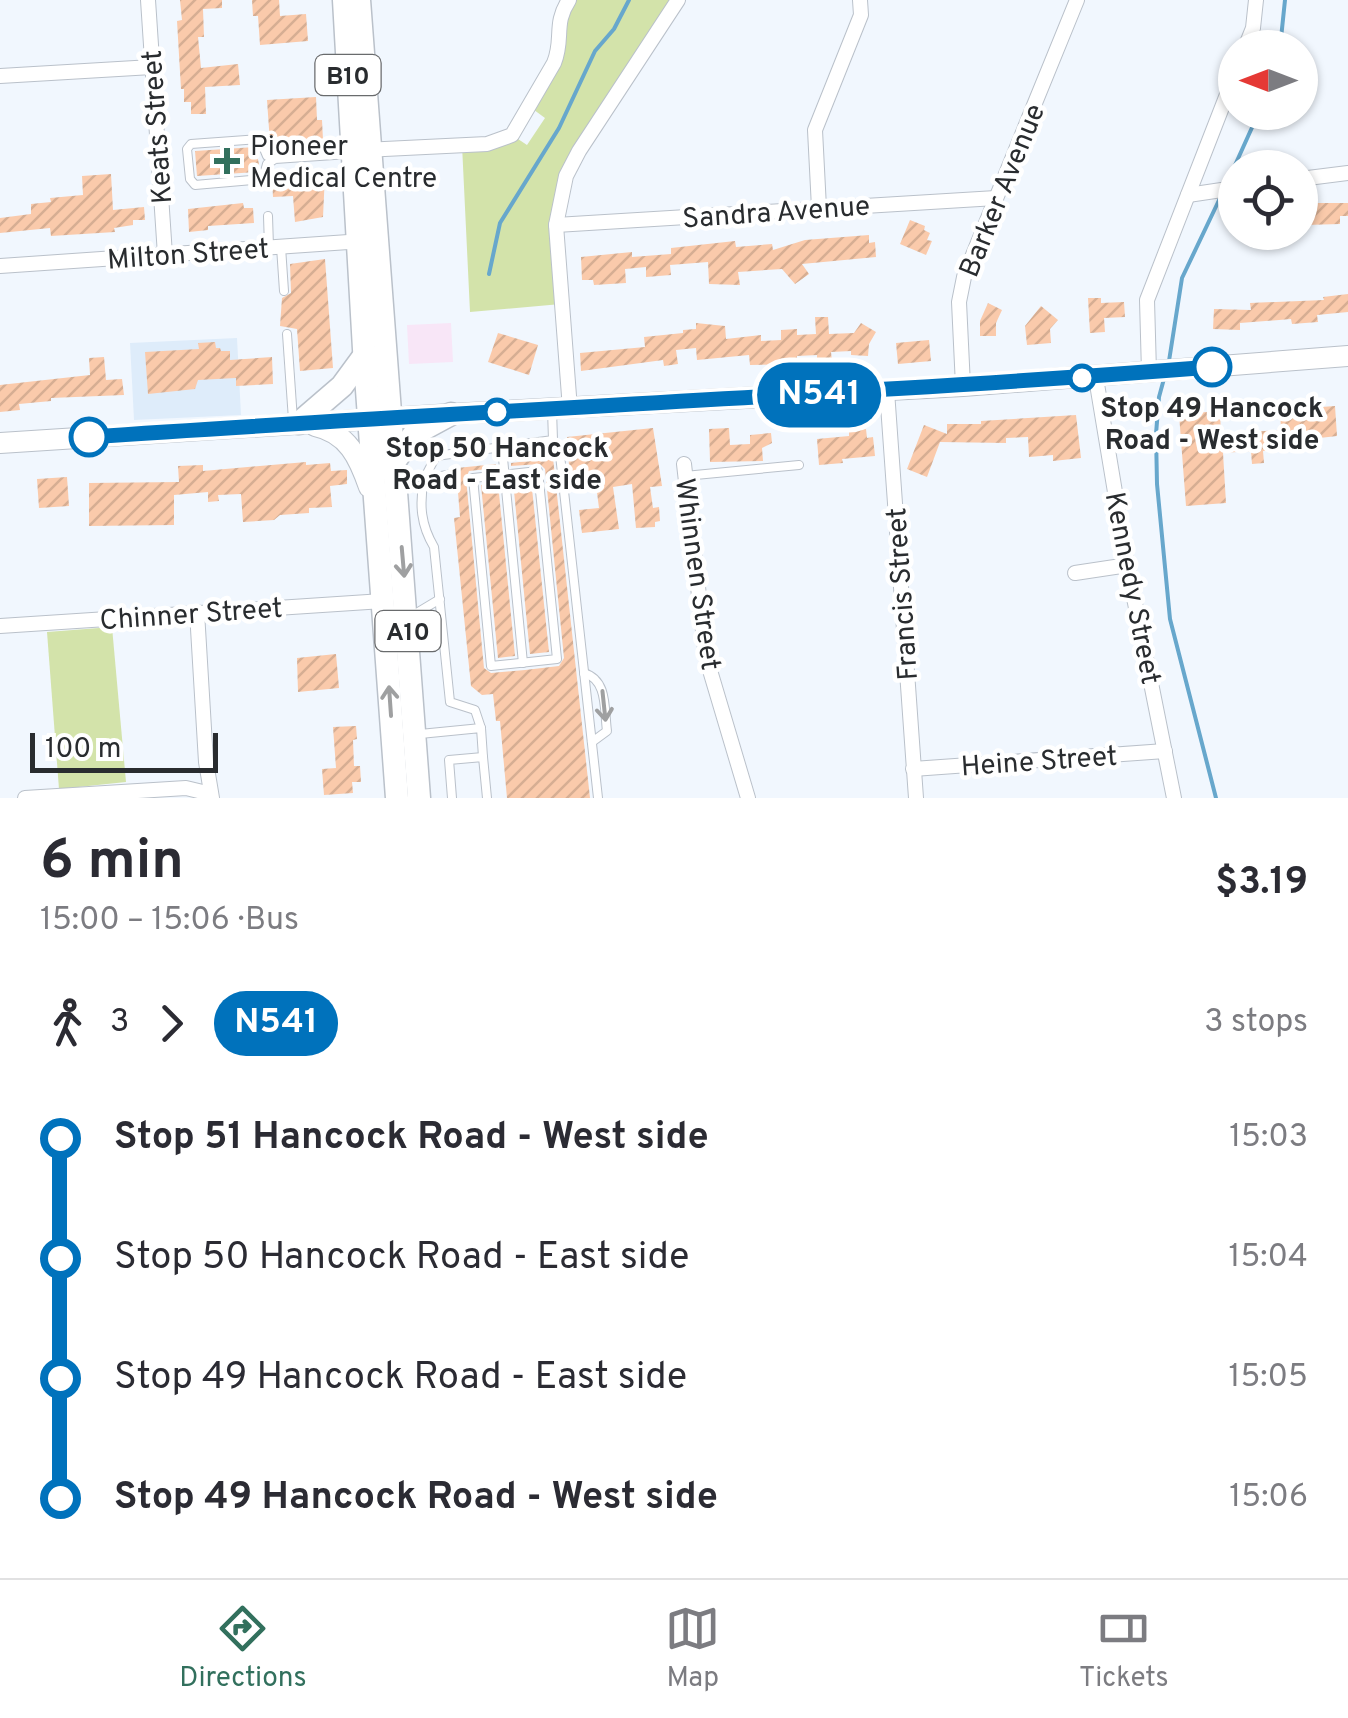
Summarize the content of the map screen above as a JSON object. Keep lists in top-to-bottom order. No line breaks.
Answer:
{"streets":{"main road":["B10","A10"],"street":["Keats Street","Barker Avenue","Sandra Avenue","Milton Street","Whinnen Street","Kennedy Street","Francis Street","Chinner Street","Heine Street"]},"crossings":[["B10","Milton Street"],["B10","A10"],["Keats Street","Milton Street"],["Barker Avenue","Sandra Avenue"],["Kennedy Street","Heine Street"],["Francis Street","Heine Street"],["Chinner Street","A10"]],"places":{"health":["Pioneer Medical Centre"],"other":["Stop 49 Hancock Road - West side","Stop 50 Hancock Road - East side"]},"lines":["bus line N541"],"scale_bar":"100 m","north":"left","page":{"on_map":"N541","scale":"100 m","heading":["6 min","15:00 – 15:06 · Bus","$3.19"],"legs":["3","N541","3 stops"],"list":[{"name":"Stop 51 Hancock Road - West side","value":"15:03"},{"name":"Stop 50 Hancock Road - East side","value":"15:04"},{"name":"Stop 49 Hancock Road - East side","value":"15:05"},{"name":"Stop 49 Hancock Road - West side","value":"15:06"}],"tabs":["Directions","Map","Tickets"]}}
